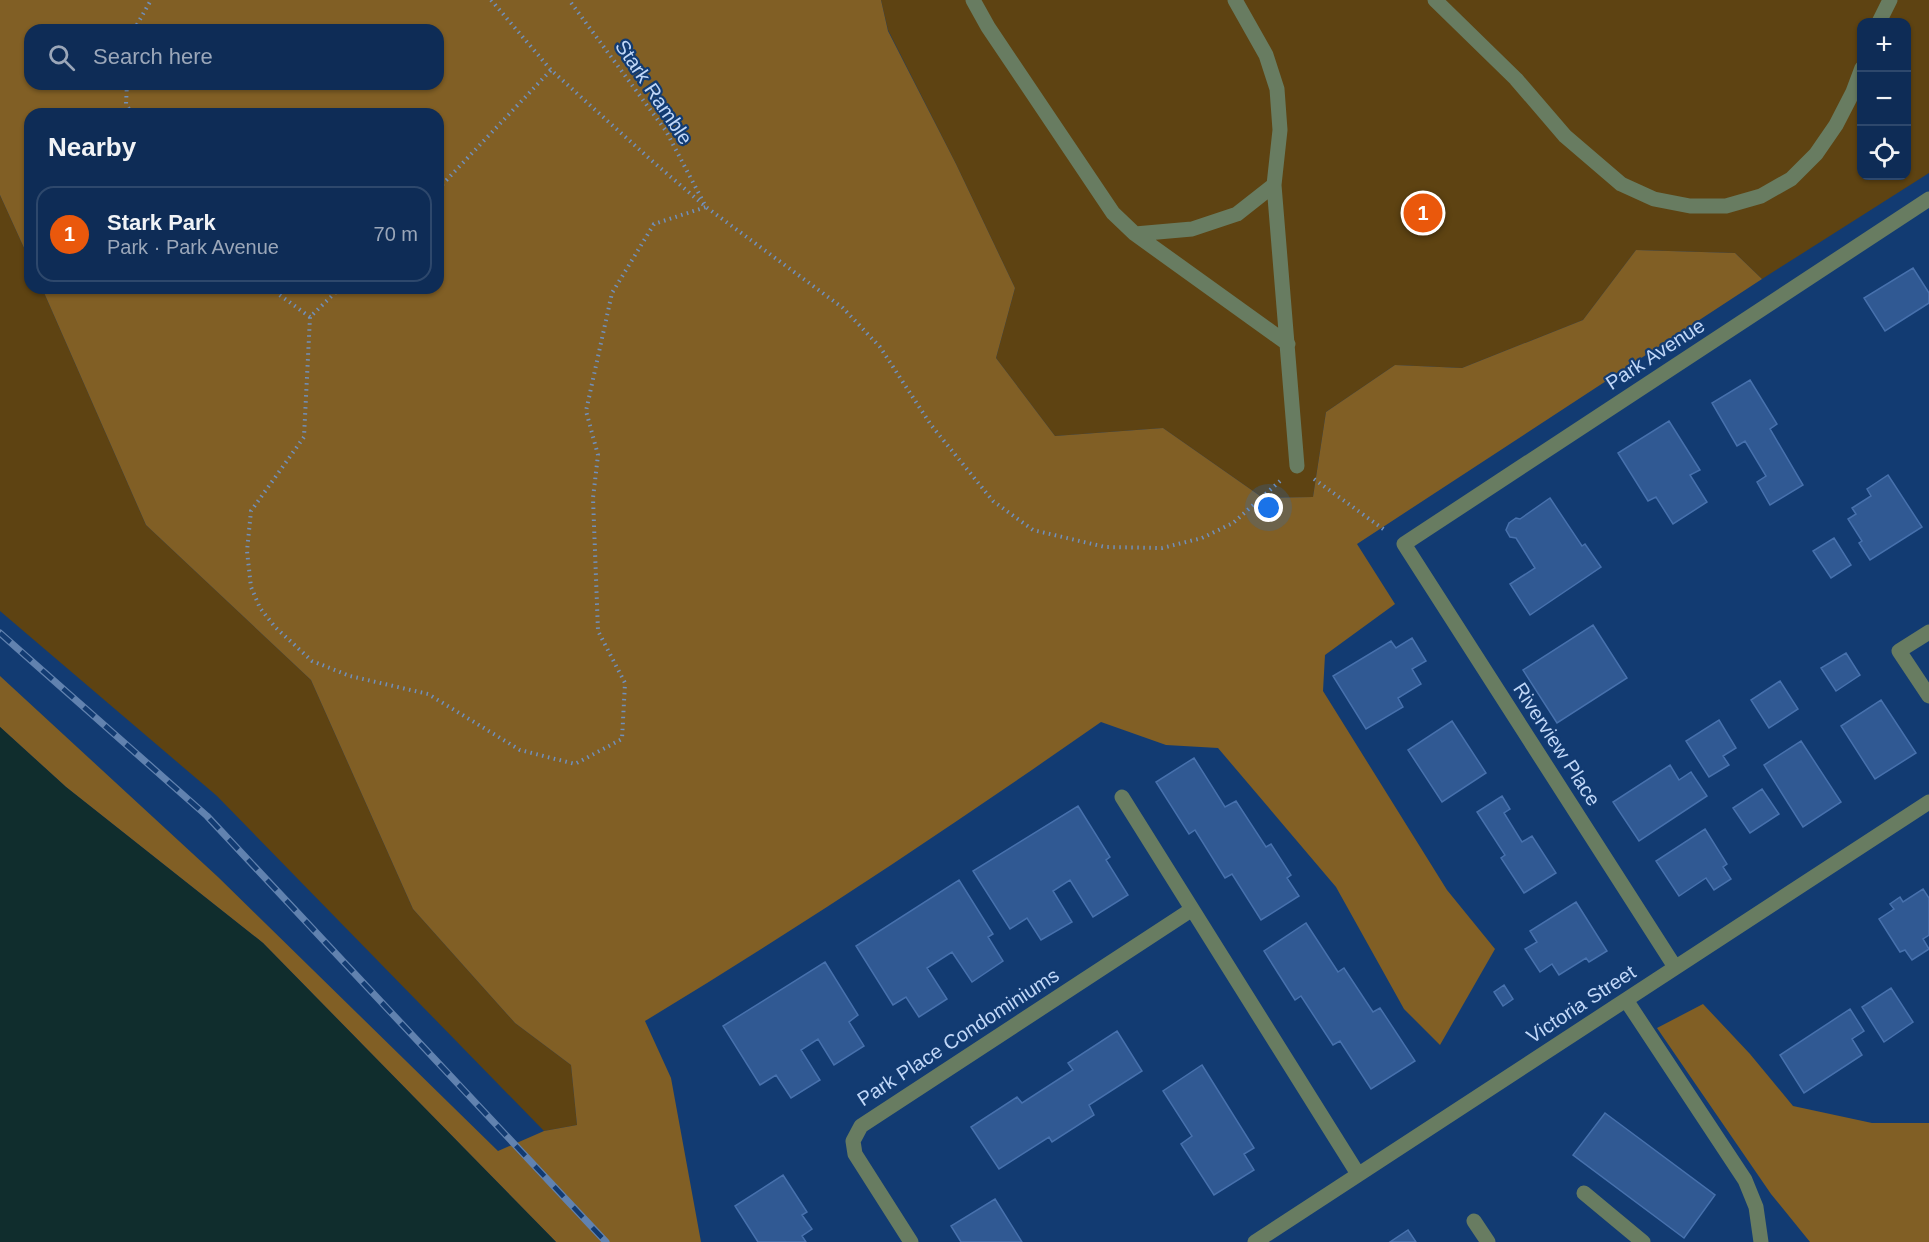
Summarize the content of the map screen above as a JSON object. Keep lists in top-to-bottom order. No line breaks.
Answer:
{"streets":{"street":["Park Avenue","Riverview Place","Victoria Street","Park Place Condominiums"],"path":["Stark Ramble"]},"crossings":[["Park Avenue","Riverview Place"],["Riverview Place","Victoria Street"]],"page":{"map_buttons":["+","−"],"search":"Search here","heading":"Nearby","list":[{"mark":"1","name":"Stark Park","note":"Park · Park Avenue","value":"70 m"}],"pins":"1"}}
